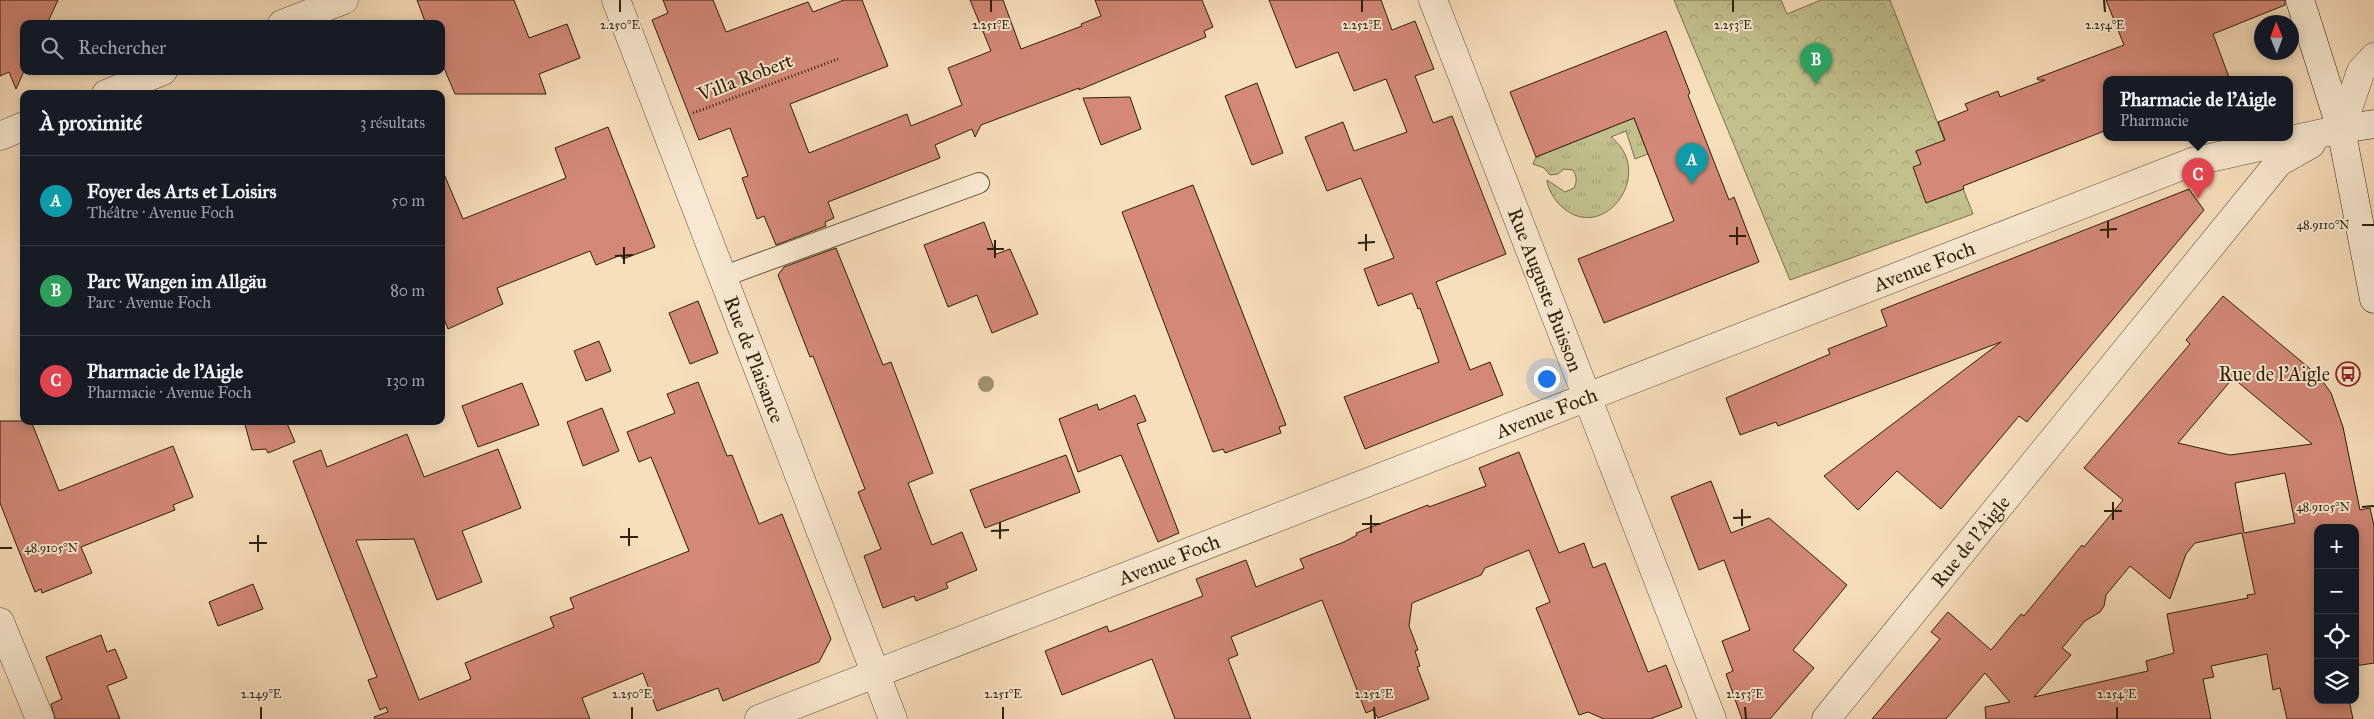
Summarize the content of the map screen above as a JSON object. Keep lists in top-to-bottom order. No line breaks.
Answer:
{"streets":{"street":["Avenue Foch","Rue Auguste Buisson","Rue de Plaisance","Rue de l'Aigle"],"path":["Villa Robert"]},"crossings":[["Villa Robert","Rue de Plaisance"],["Avenue Foch","Rue Auguste Buisson"],["Avenue Foch","Rue de Plaisance"],["Avenue Foch","Rue de l'Aigle"]],"places":{"bus stop":["Rue de l'Aigle"]},"north":"top","page":{"search":"Rechercher","pins":["B","A","C"],"popup":["Pharmacie de l'Aigle","Pharmacie"],"heading":["À proximité","3 résultats"],"list":[{"mark":"A","name":"Foyer des Arts et Loisirs","note":"Théâtre · Avenue Foch","value":"50 m"},{"mark":"B","name":"Parc Wangen im Allgäu","note":"Parc · Avenue Foch","value":"80 m"},{"mark":"C","name":"Pharmacie de l'Aigle","note":"Pharmacie · Avenue Foch","value":"130 m"}],"map_buttons":["+","−"]},"coordinates":["2.250°E","2.251°E","2.252°E","2.253°E","2.254°E","48.9110°N","48.9105°N","2.249°E"]}
